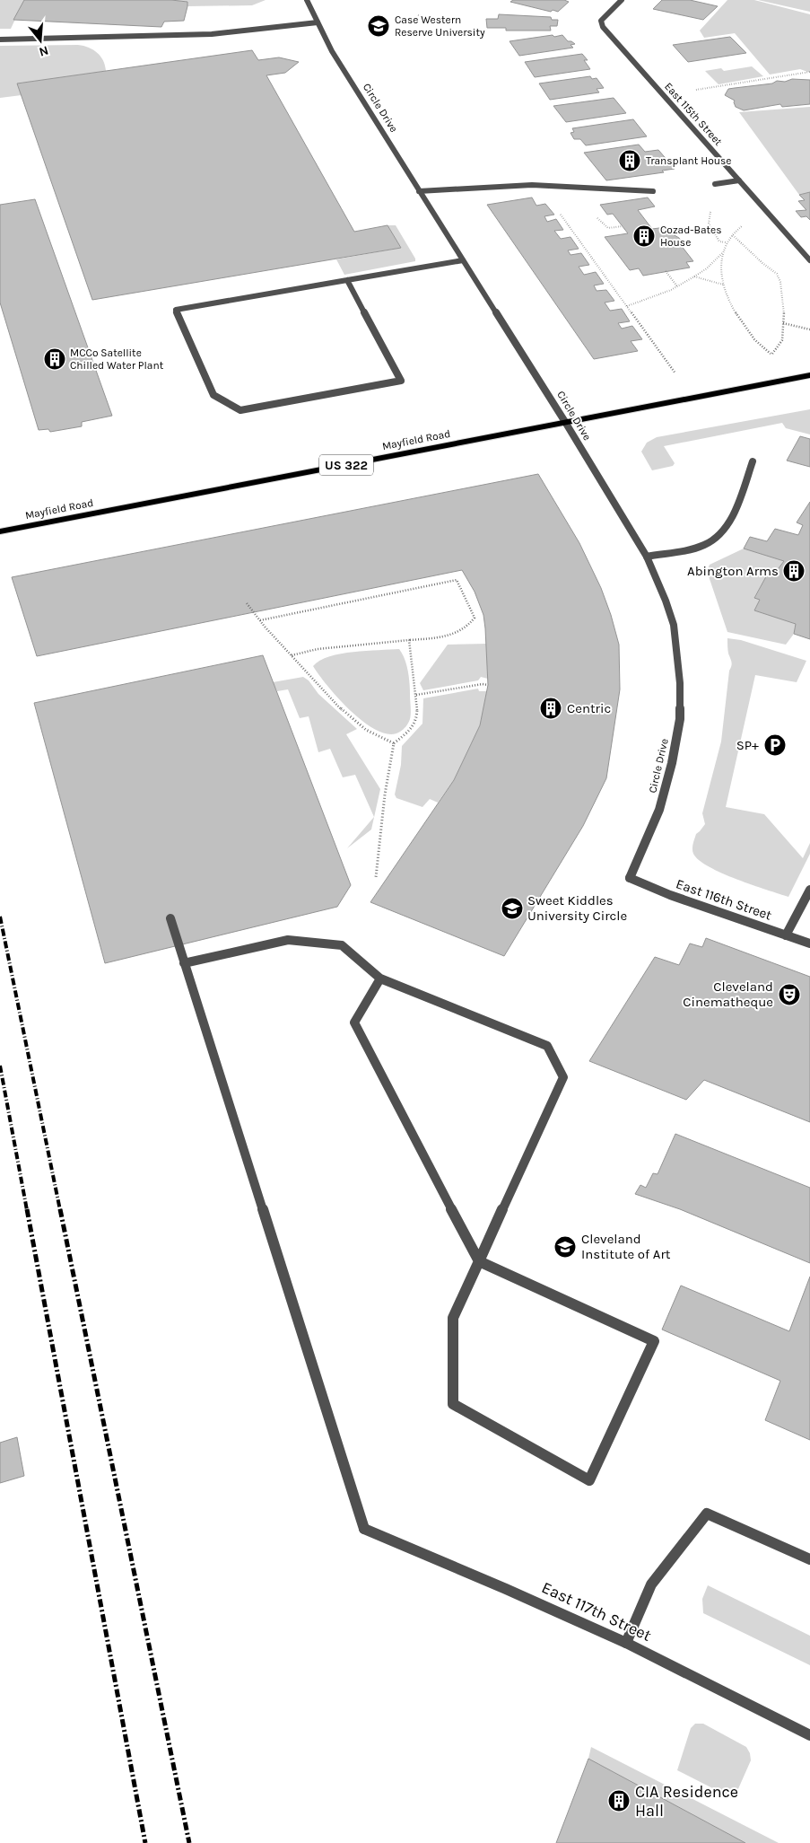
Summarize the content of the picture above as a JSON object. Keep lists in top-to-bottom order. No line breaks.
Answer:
{"streets":{"main road":["Mayfield Road","US 322"],"street":["Circle Drive","East 115th Street","East 116th Street","East 117th Street"]},"crossings":[["Circle Drive","Mayfield Road"],["Circle Drive","East 116th Street"]],"places":{"school or university":["Case Western Reserve University","Sweet Kiddles University Circle","Cleveland Institute of Art"],"building":["Transplant House","Cozad-Bates House","MCCo Satellite Chilled Water Plant","Abington Arms","Centric","CIA Residence Hall"],"parking":["SP+"],"theatre":["Cleveland Cinematheque"]},"north":"bottom"}
